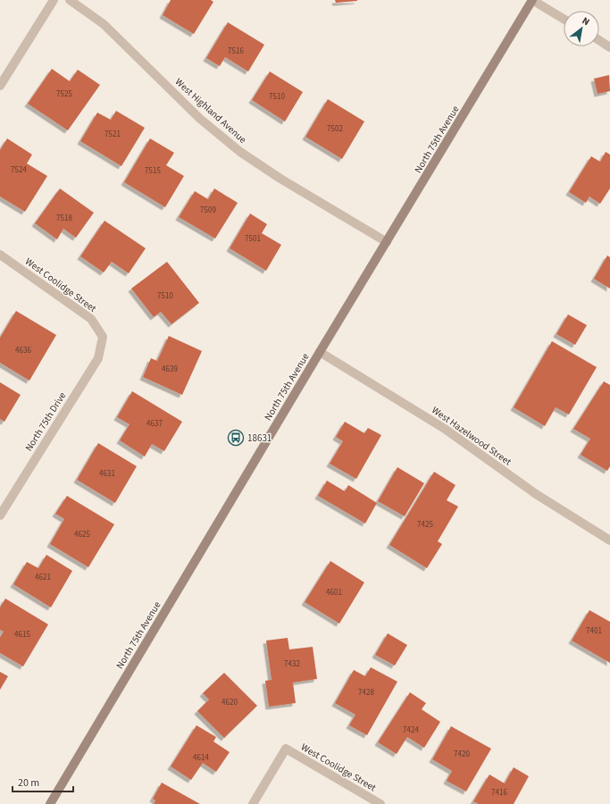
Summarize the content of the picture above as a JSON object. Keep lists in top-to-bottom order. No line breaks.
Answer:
{"streets":{"main road":["North 75th Avenue"],"street":["West Highland Avenue","West Coolidge Street","North 75th Drive","West Hazelwood Street"]},"crossings":[["West Highland Avenue","North 75th Avenue"],["North 75th Avenue","West Hazelwood Street"],["West Coolidge Street","North 75th Drive"]],"places":{"bus stop":["18631"]},"house_numbers":["7516","7525","7510","7502","7521","7524","7515","7509","7518","7501","7510","4636","4639","4637","4631","7425","4625","4621","4601","7401","4615","7432","7428","4620","7424","7420","4614","7416"],"scale_bar":"20 m","north":"top right"}
